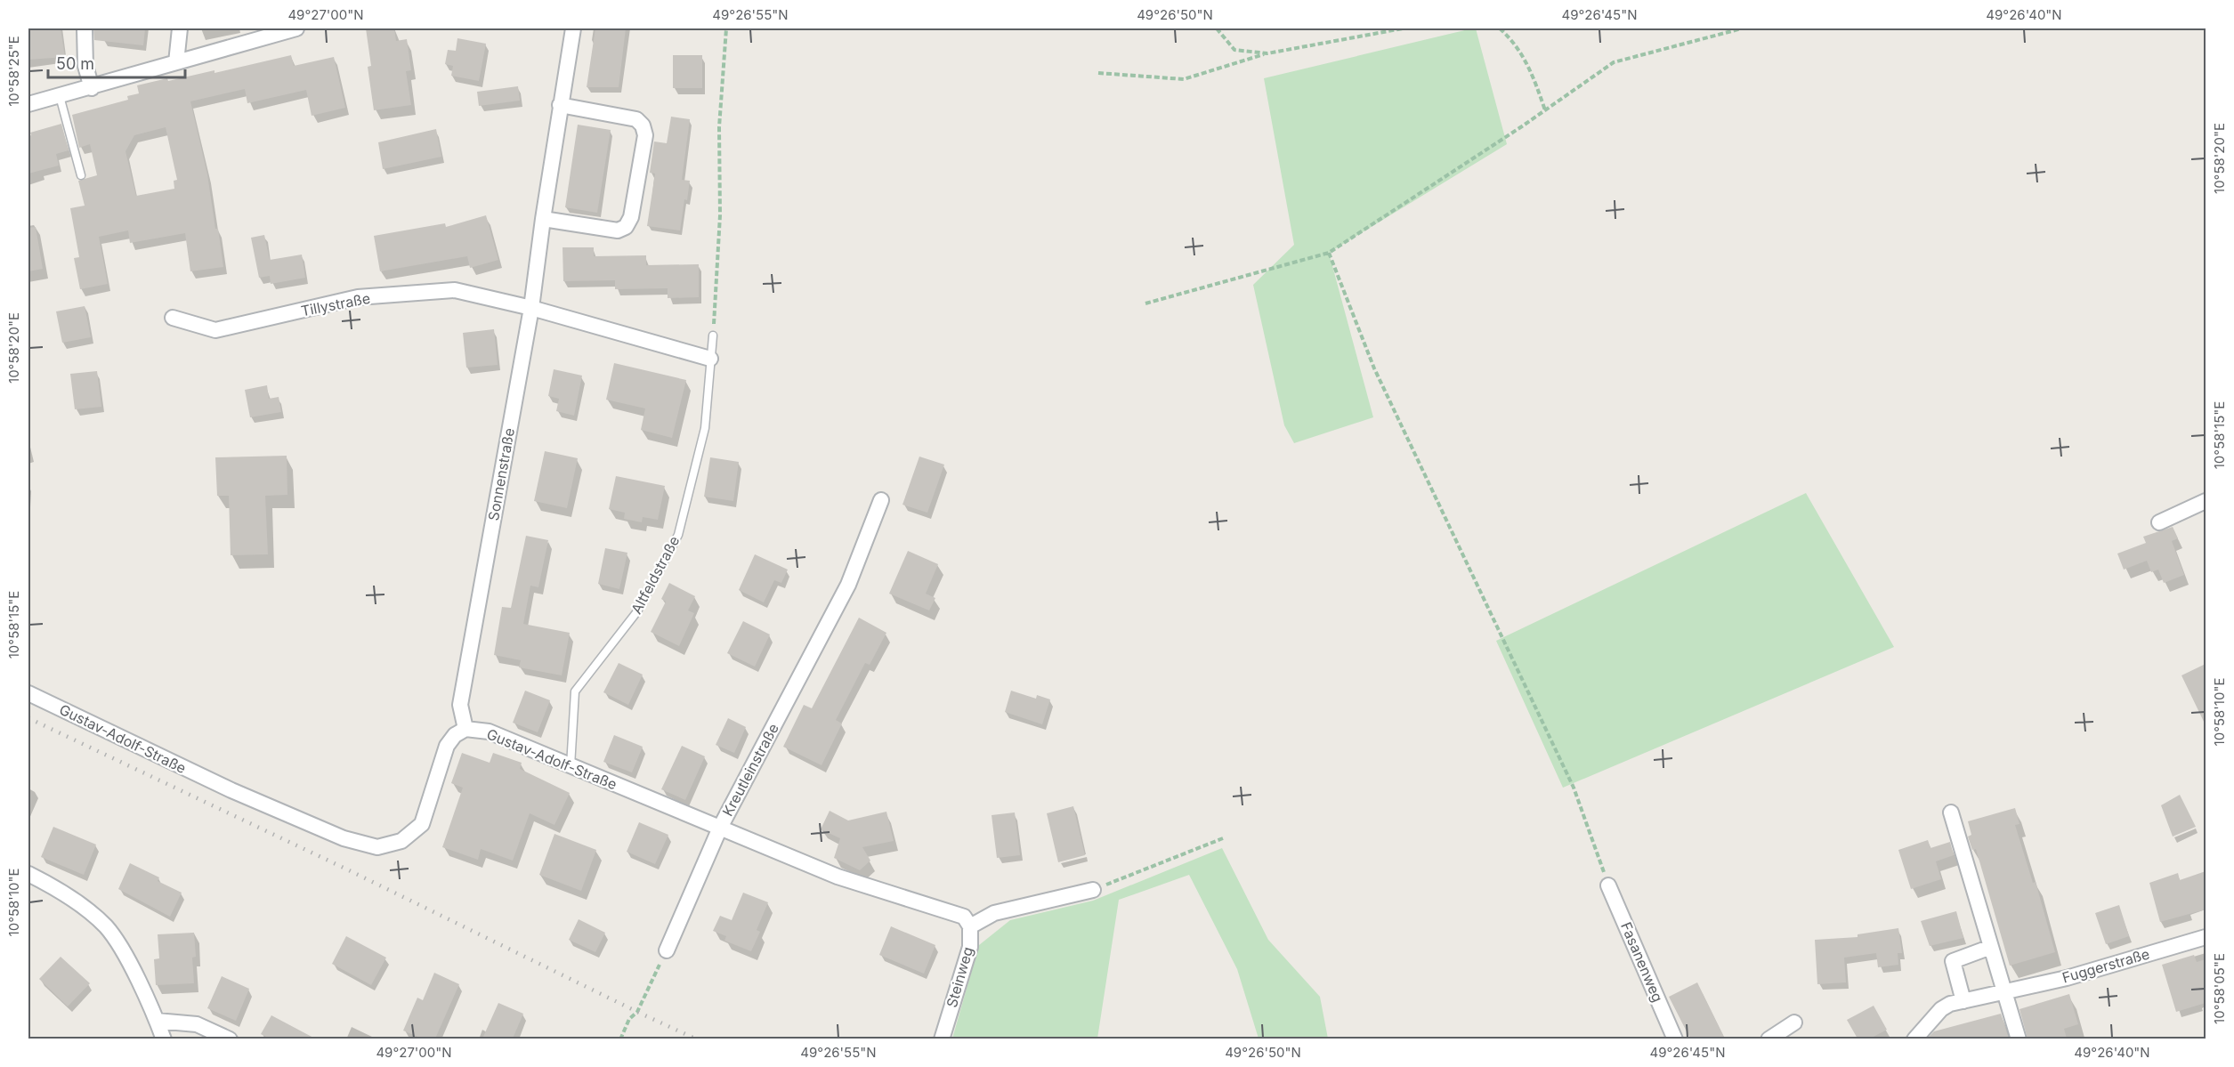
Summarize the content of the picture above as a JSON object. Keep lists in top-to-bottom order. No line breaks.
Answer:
{"streets":{"street":["Tillystraße","Sonnenstraße","Gustav-Adolf-Straße","Kreutleinstraße","Fasanenweg","Fuggerstraße","Steinweg"],"lane":["Altfeldstraße"]},"crossings":[["Tillystraße","Sonnenstraße"],["Tillystraße","Altfeldstraße"],["Sonnenstraße","Gustav-Adolf-Straße"],["Altfeldstraße","Gustav-Adolf-Straße"],["Gustav-Adolf-Straße","Kreutleinstraße"],["Gustav-Adolf-Straße","Steinweg"]],"scale_bar":"50 m","coordinates":["49°27'00\"N","49°26'55\"N","49°26'50\"N","49°26'45\"N","49°26'40\"N","10°58'25\"E","10°58'20\"E","10°58'15\"E","10°58'10\"E","10°58'05\"E"]}
